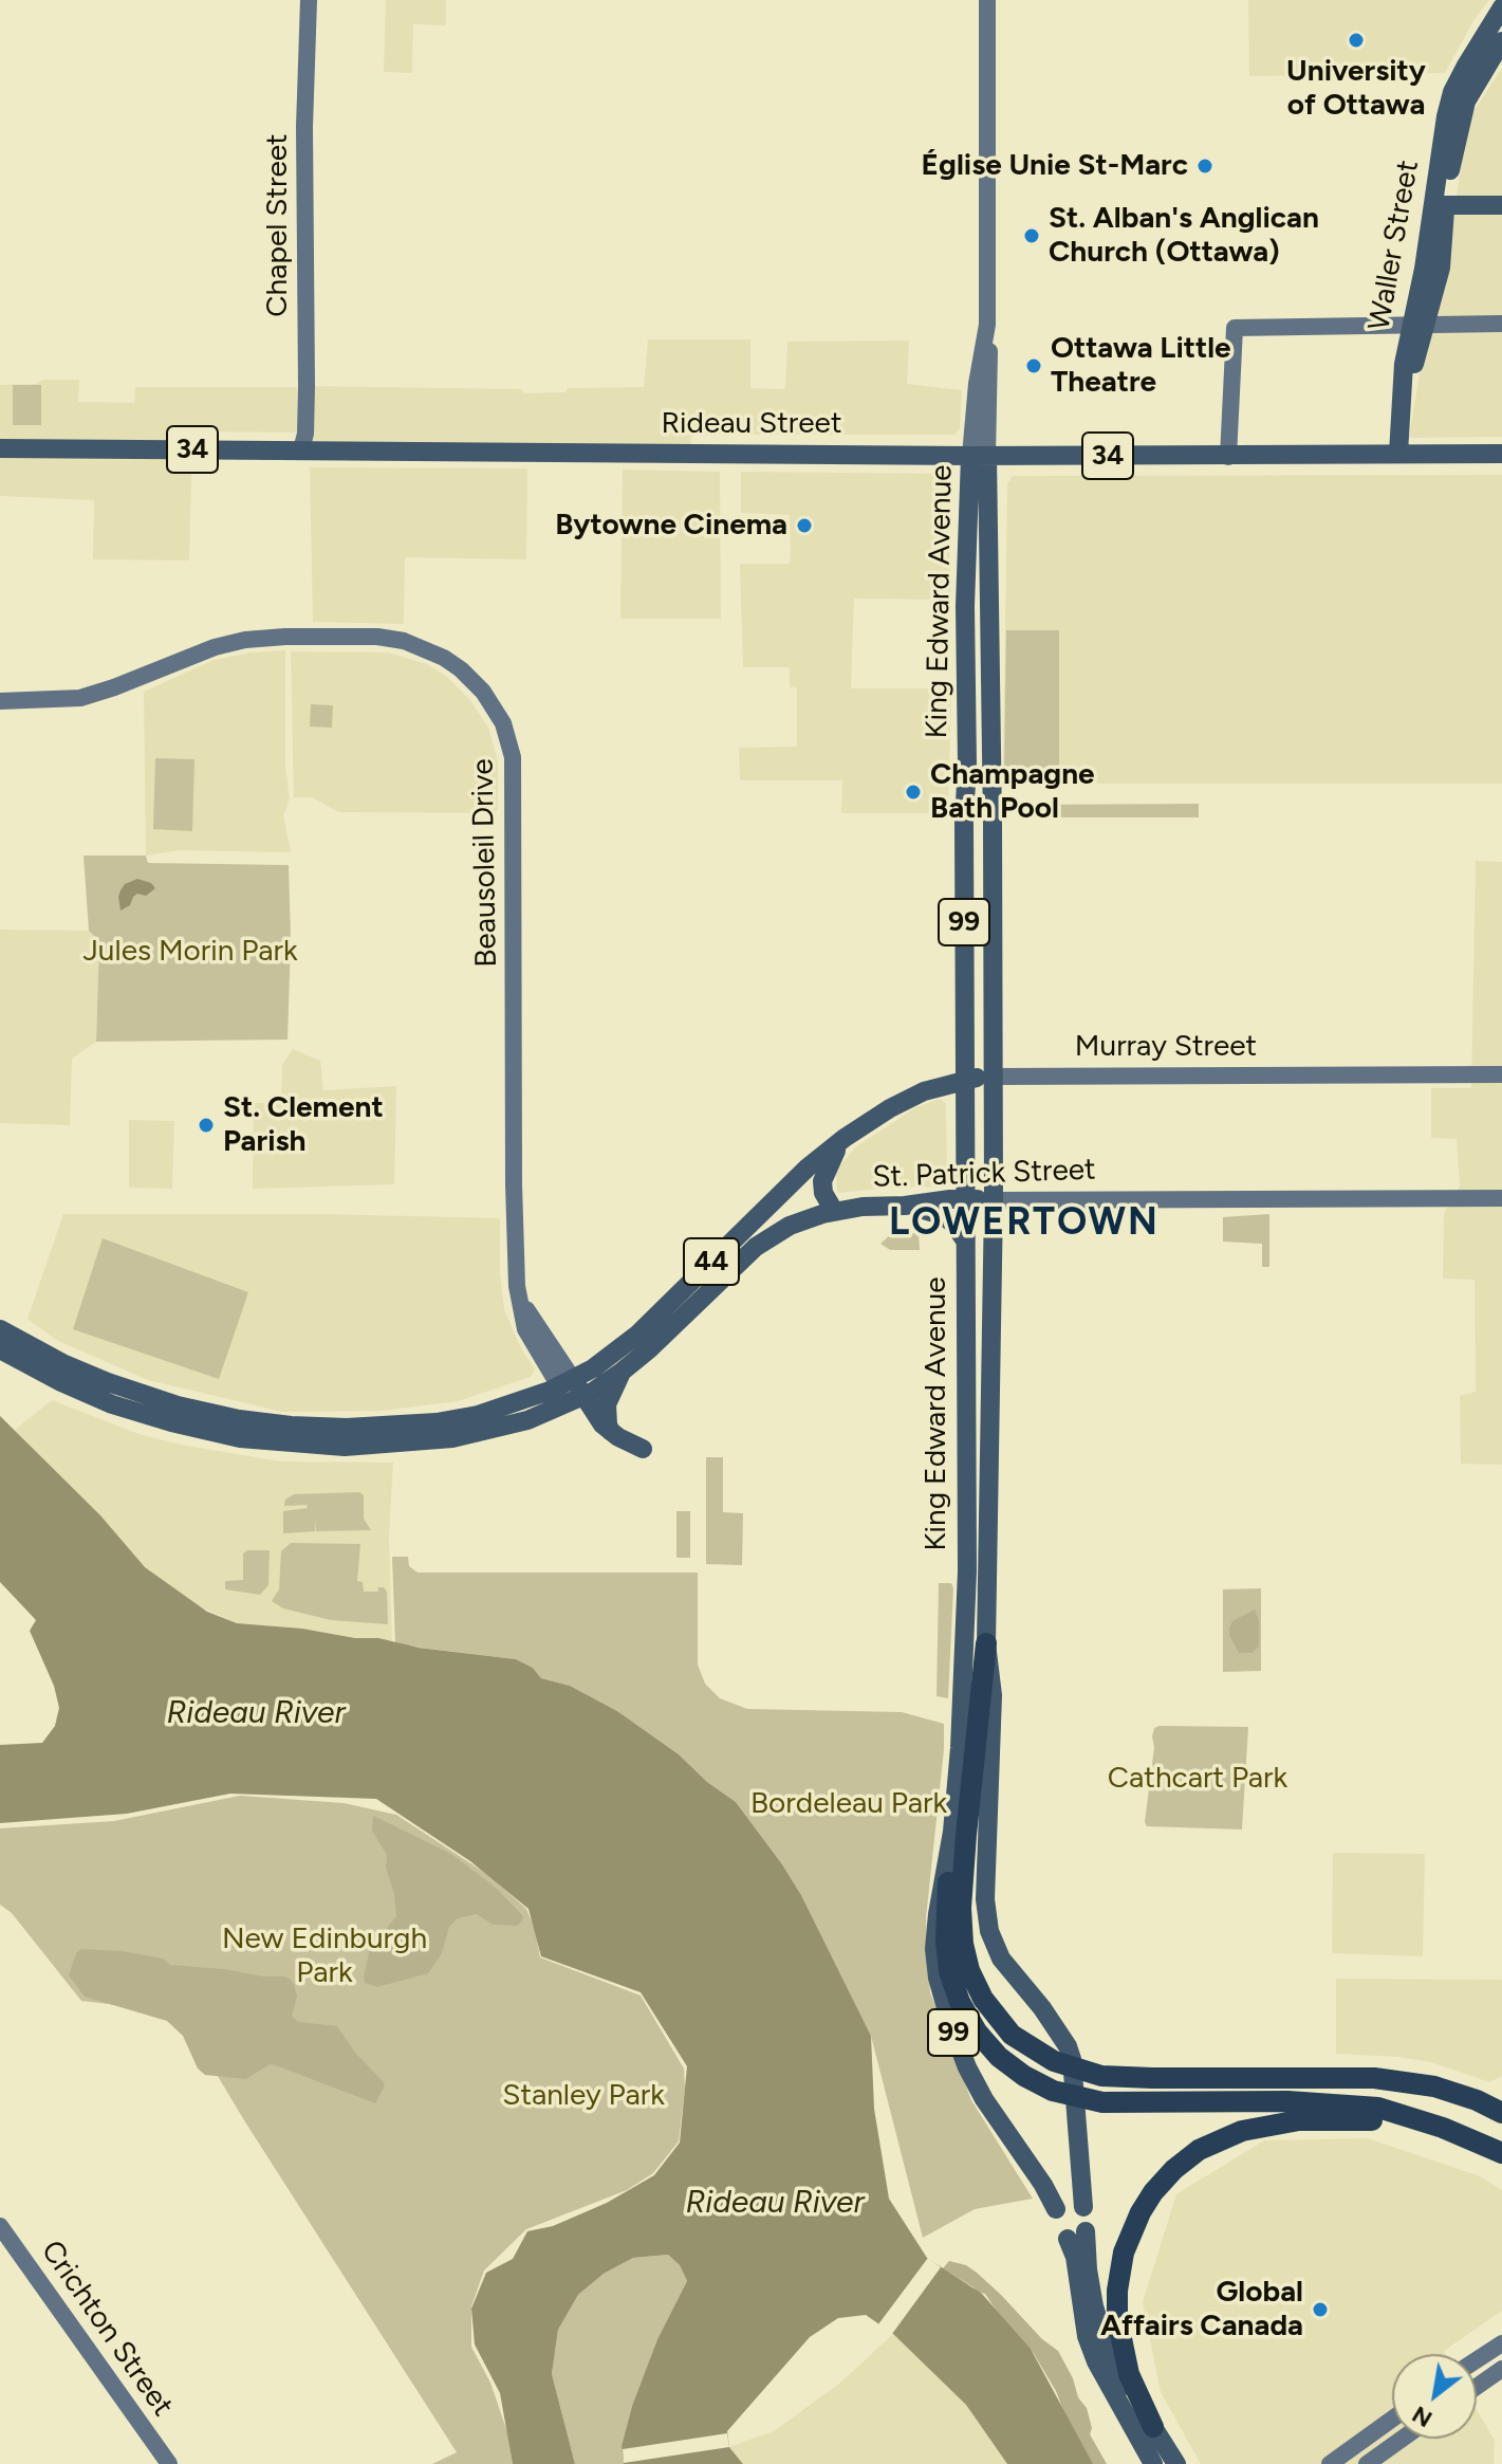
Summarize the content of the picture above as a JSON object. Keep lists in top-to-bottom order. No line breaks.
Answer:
{"streets":{"main road":["Chapel Street","Waller Street","Rideau Street","34","King Edward Avenue","Beausoleil Drive","99","Murray Street","St. Patrick Street","44","Crichton Street"]},"crossings":[["Chapel Street","Rideau Street"],["Waller Street","Rideau Street"],["Rideau Street","King Edward Avenue"],["King Edward Avenue","Murray Street"],["King Edward Avenue","St. Patrick Street"],["Beausoleil Drive","St. Patrick Street"],["Murray Street","St. Patrick Street"]],"districts":["LOWERTOWN"],"water":["Rideau River"],"parks":["Jules Morin Park","Cathcart Park","Bordeleau Park","New Edinburgh Park","Stanley Park"],"places":["University of Ottawa","Église Unie St-Marc","St. Alban's Anglican Church (Ottawa)","Ottawa Little Theatre","Bytowne Cinema","Champagne Bath Pool","St. Clement Parish","Global Affairs Canada"],"north":"bottom left"}
